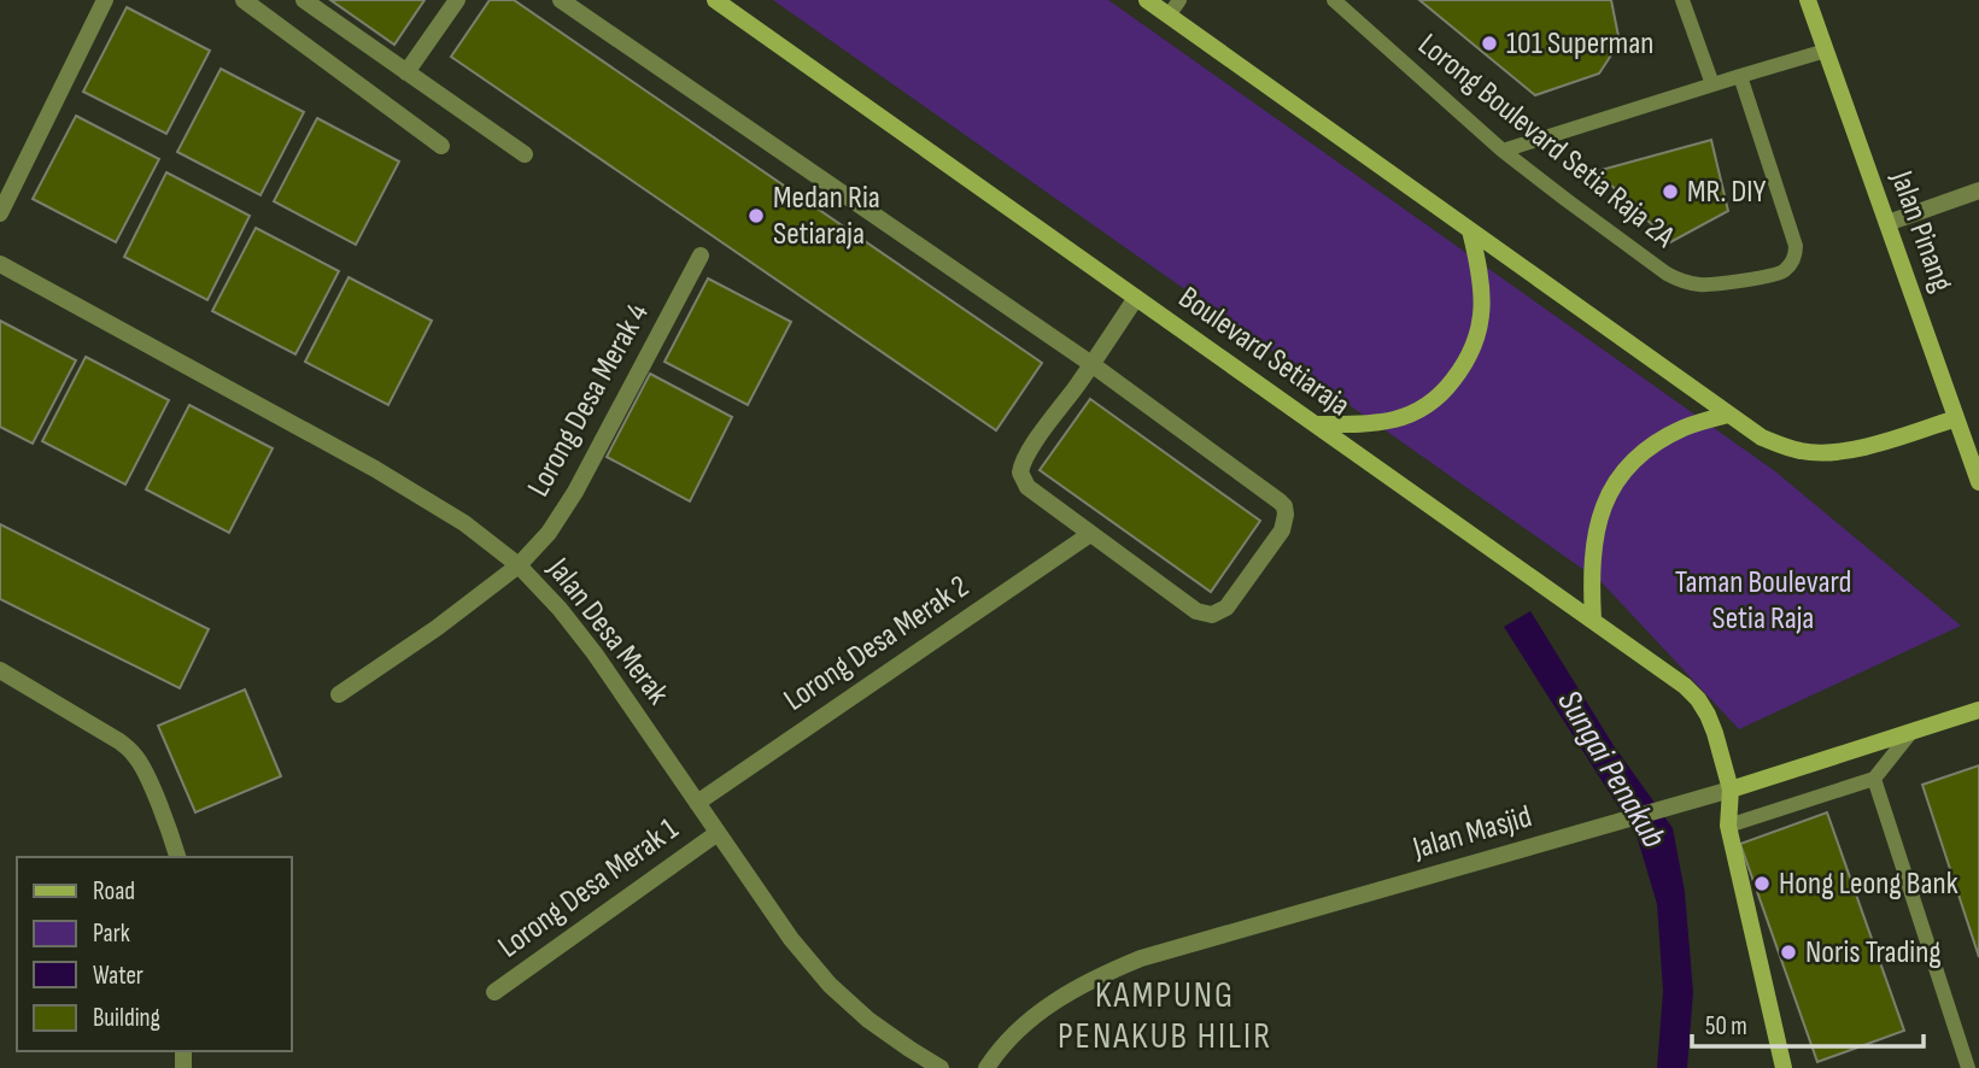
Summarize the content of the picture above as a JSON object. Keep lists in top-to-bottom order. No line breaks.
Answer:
{"streets":{"street":["Jalan Pinang","Boulevard Setiaraja","Lorong Desa Merak 4","Jalan Desa Merak","Lorong Desa Merak 2","Jalan Masjid","Lorong Desa Merak 1"],"lane":["Lorong Boulevard Setia Raja 2A"]},"crossings":[["Boulevard Setiaraja","Jalan Masjid"],["Lorong Desa Merak 4","Jalan Desa Merak"],["Jalan Desa Merak","Lorong Desa Merak 2"],["Jalan Desa Merak","Lorong Desa Merak 1"]],"districts":["KAMPUNG PENAKUB HILIR"],"water":["Sungai Penakub"],"parks":["Taman Boulevard Setia Raja"],"places":["101 Superman","MR. DIY","Medan Ria Setiaraja","Hong Leong Bank","Noris Trading"],"legend":["Road","Park","Water","Building"],"scale_bar":"50 m"}
